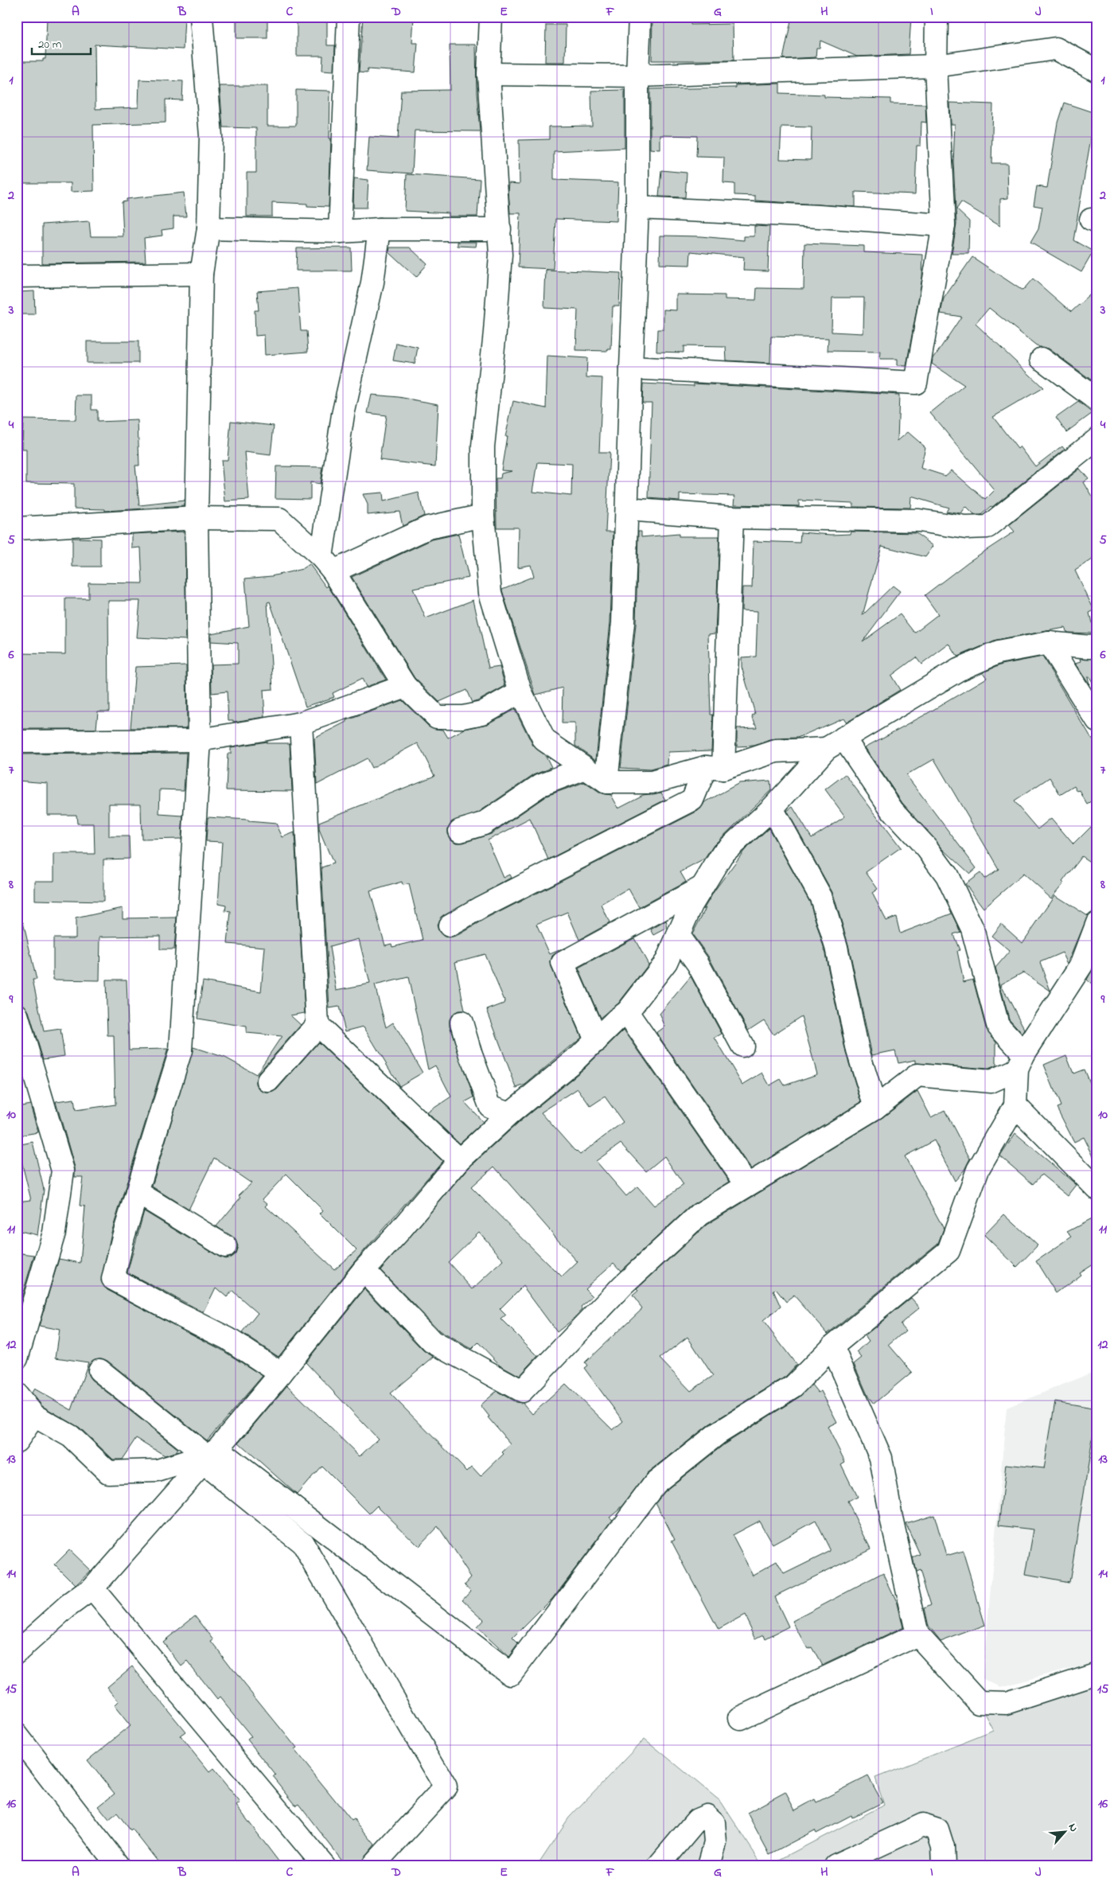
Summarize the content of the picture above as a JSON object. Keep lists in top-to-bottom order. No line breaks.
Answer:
{"scale_bar":"20 m","north":"top right","grid":{"columns":["A","B","C","D","E","F","G","H","I","J"],"rows":["1","2","3","4","5","6","7","8","9","10","11","12","13","14","15","16"]}}
